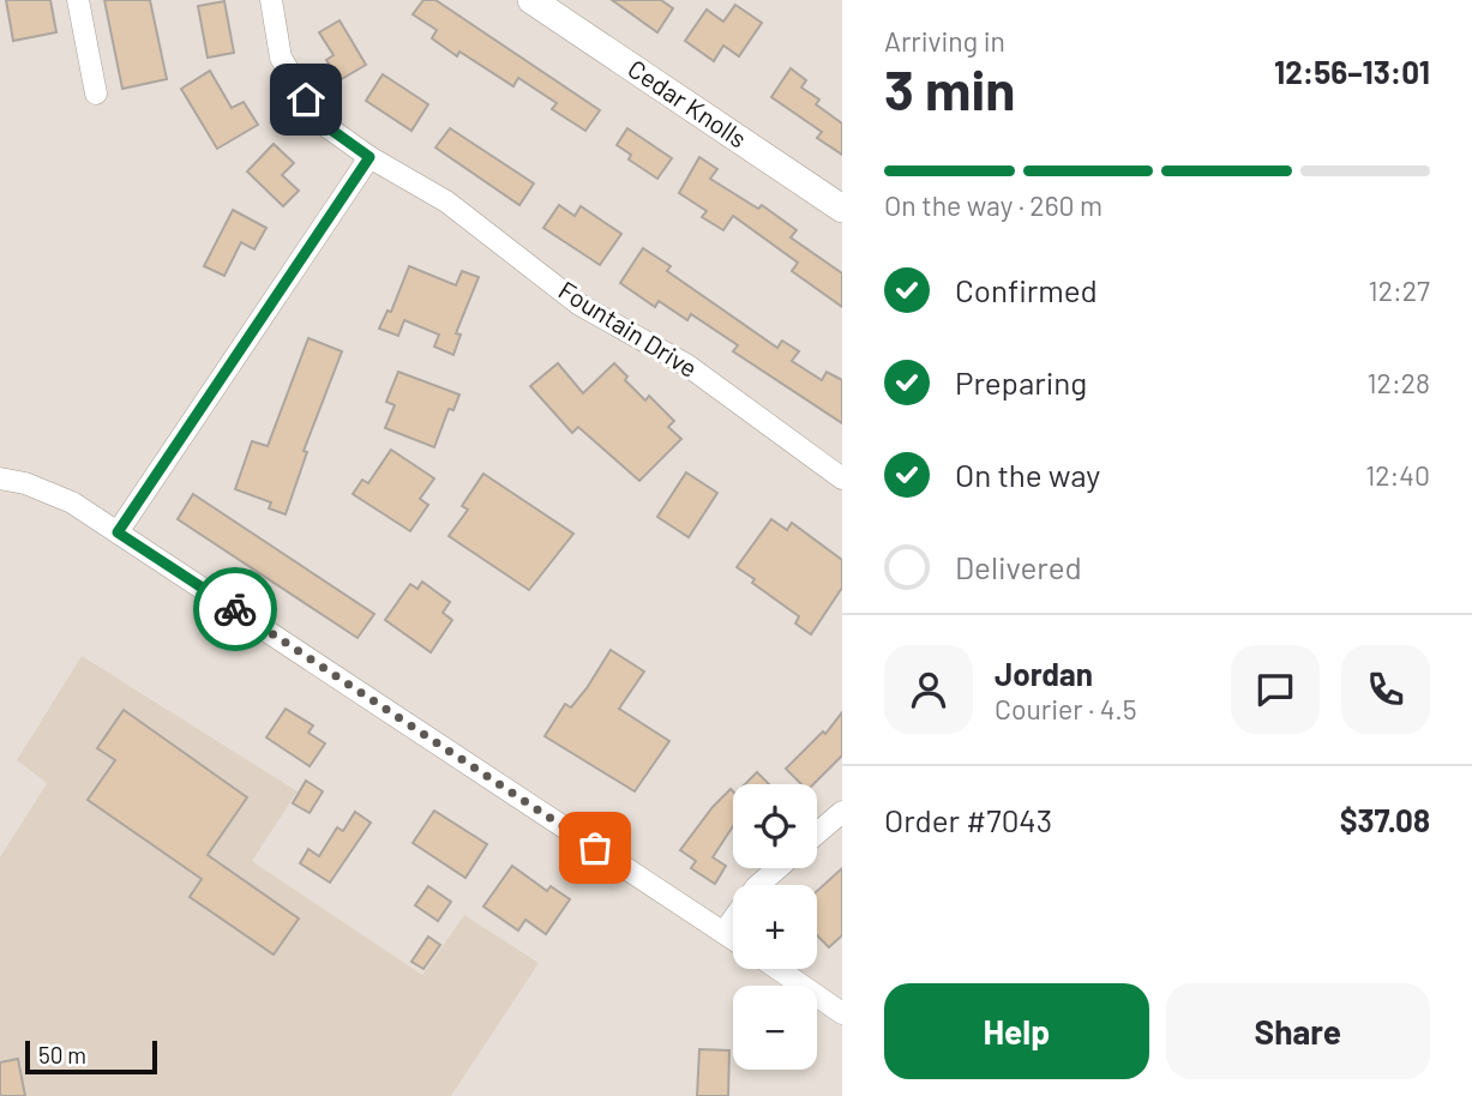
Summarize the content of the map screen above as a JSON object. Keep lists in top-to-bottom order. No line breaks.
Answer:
{"streets":{"street":["Cedar Knolls","Fountain Drive"]},"scale_bar":"50 m","page":{"heading":["3 min","Arriving in","12:56–13:01"],"panel":["Jordan","Courier · 4.5","Order #7043","$37.08"],"bar":"On the way · 260 m","list":[["Confirmed","12:27"],["Preparing","12:28"],["On the way","12:40"],"Delivered"],"map_buttons":["+","−"],"buttons":["Help","Share"],"scale":"50 m"}}
